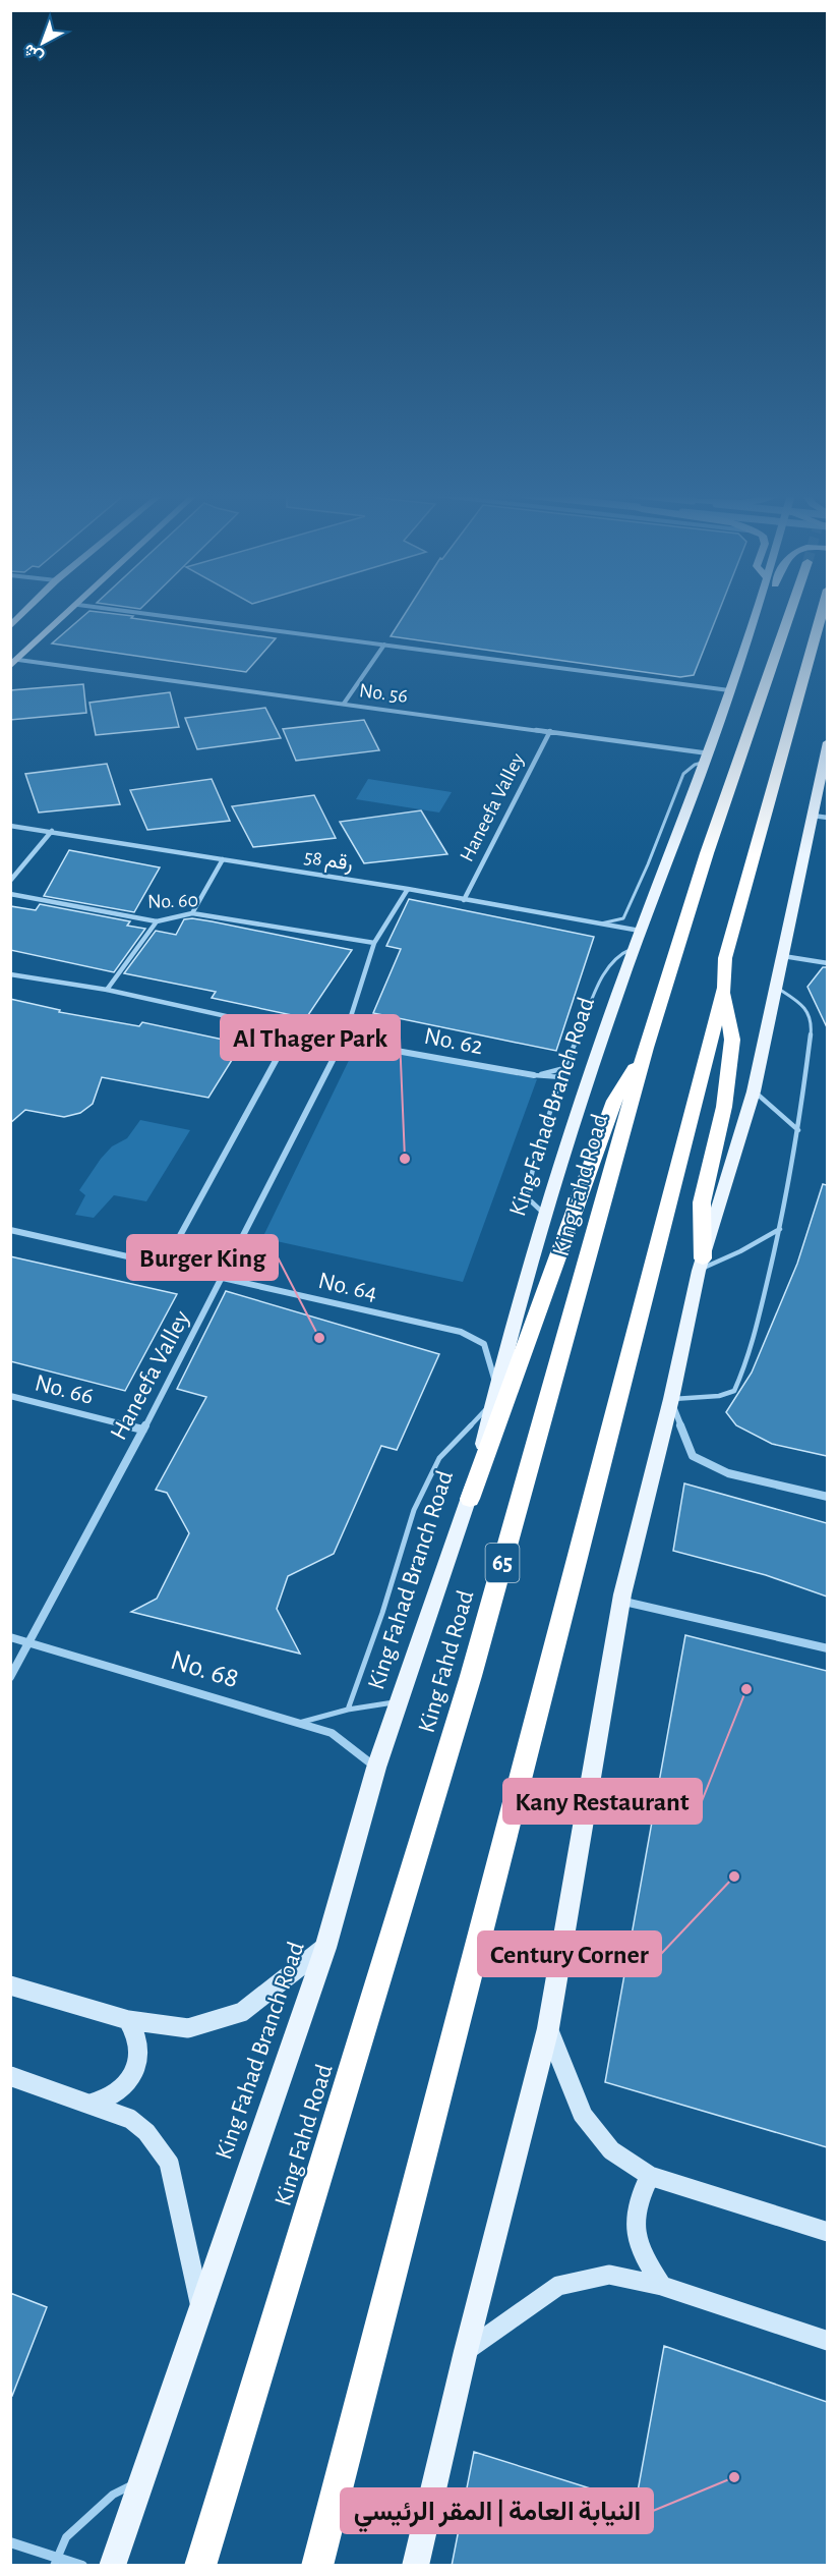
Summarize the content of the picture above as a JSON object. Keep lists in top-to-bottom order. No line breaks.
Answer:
{"streets":{"highway":["King Fahd Road","65"],"main road":["King Fahad Branch Road"],"street":["No. 56","Haneefa Valley","رقم 58","No. 60","No. 62","No. 64","No. 66","No. 68"]},"crossings":[["No. 56","Haneefa Valley"],["No. 56","King Fahad Branch Road"],["Haneefa Valley","رقم 58"],["Haneefa Valley","No. 60"],["Haneefa Valley","No. 62"],["Haneefa Valley","No. 64"],["Haneefa Valley","No. 66"],["Haneefa Valley","No. 68"],["رقم 58","King Fahad Branch Road"],["No. 62","King Fahad Branch Road"],["King Fahad Branch Road","No. 64"],["King Fahad Branch Road","No. 68"]],"places":["Al Thager Park","Burger King","Kany Restaurant","Century Corner","النيابة العامة | المقر الرئيسي"],"north":"bottom left"}
